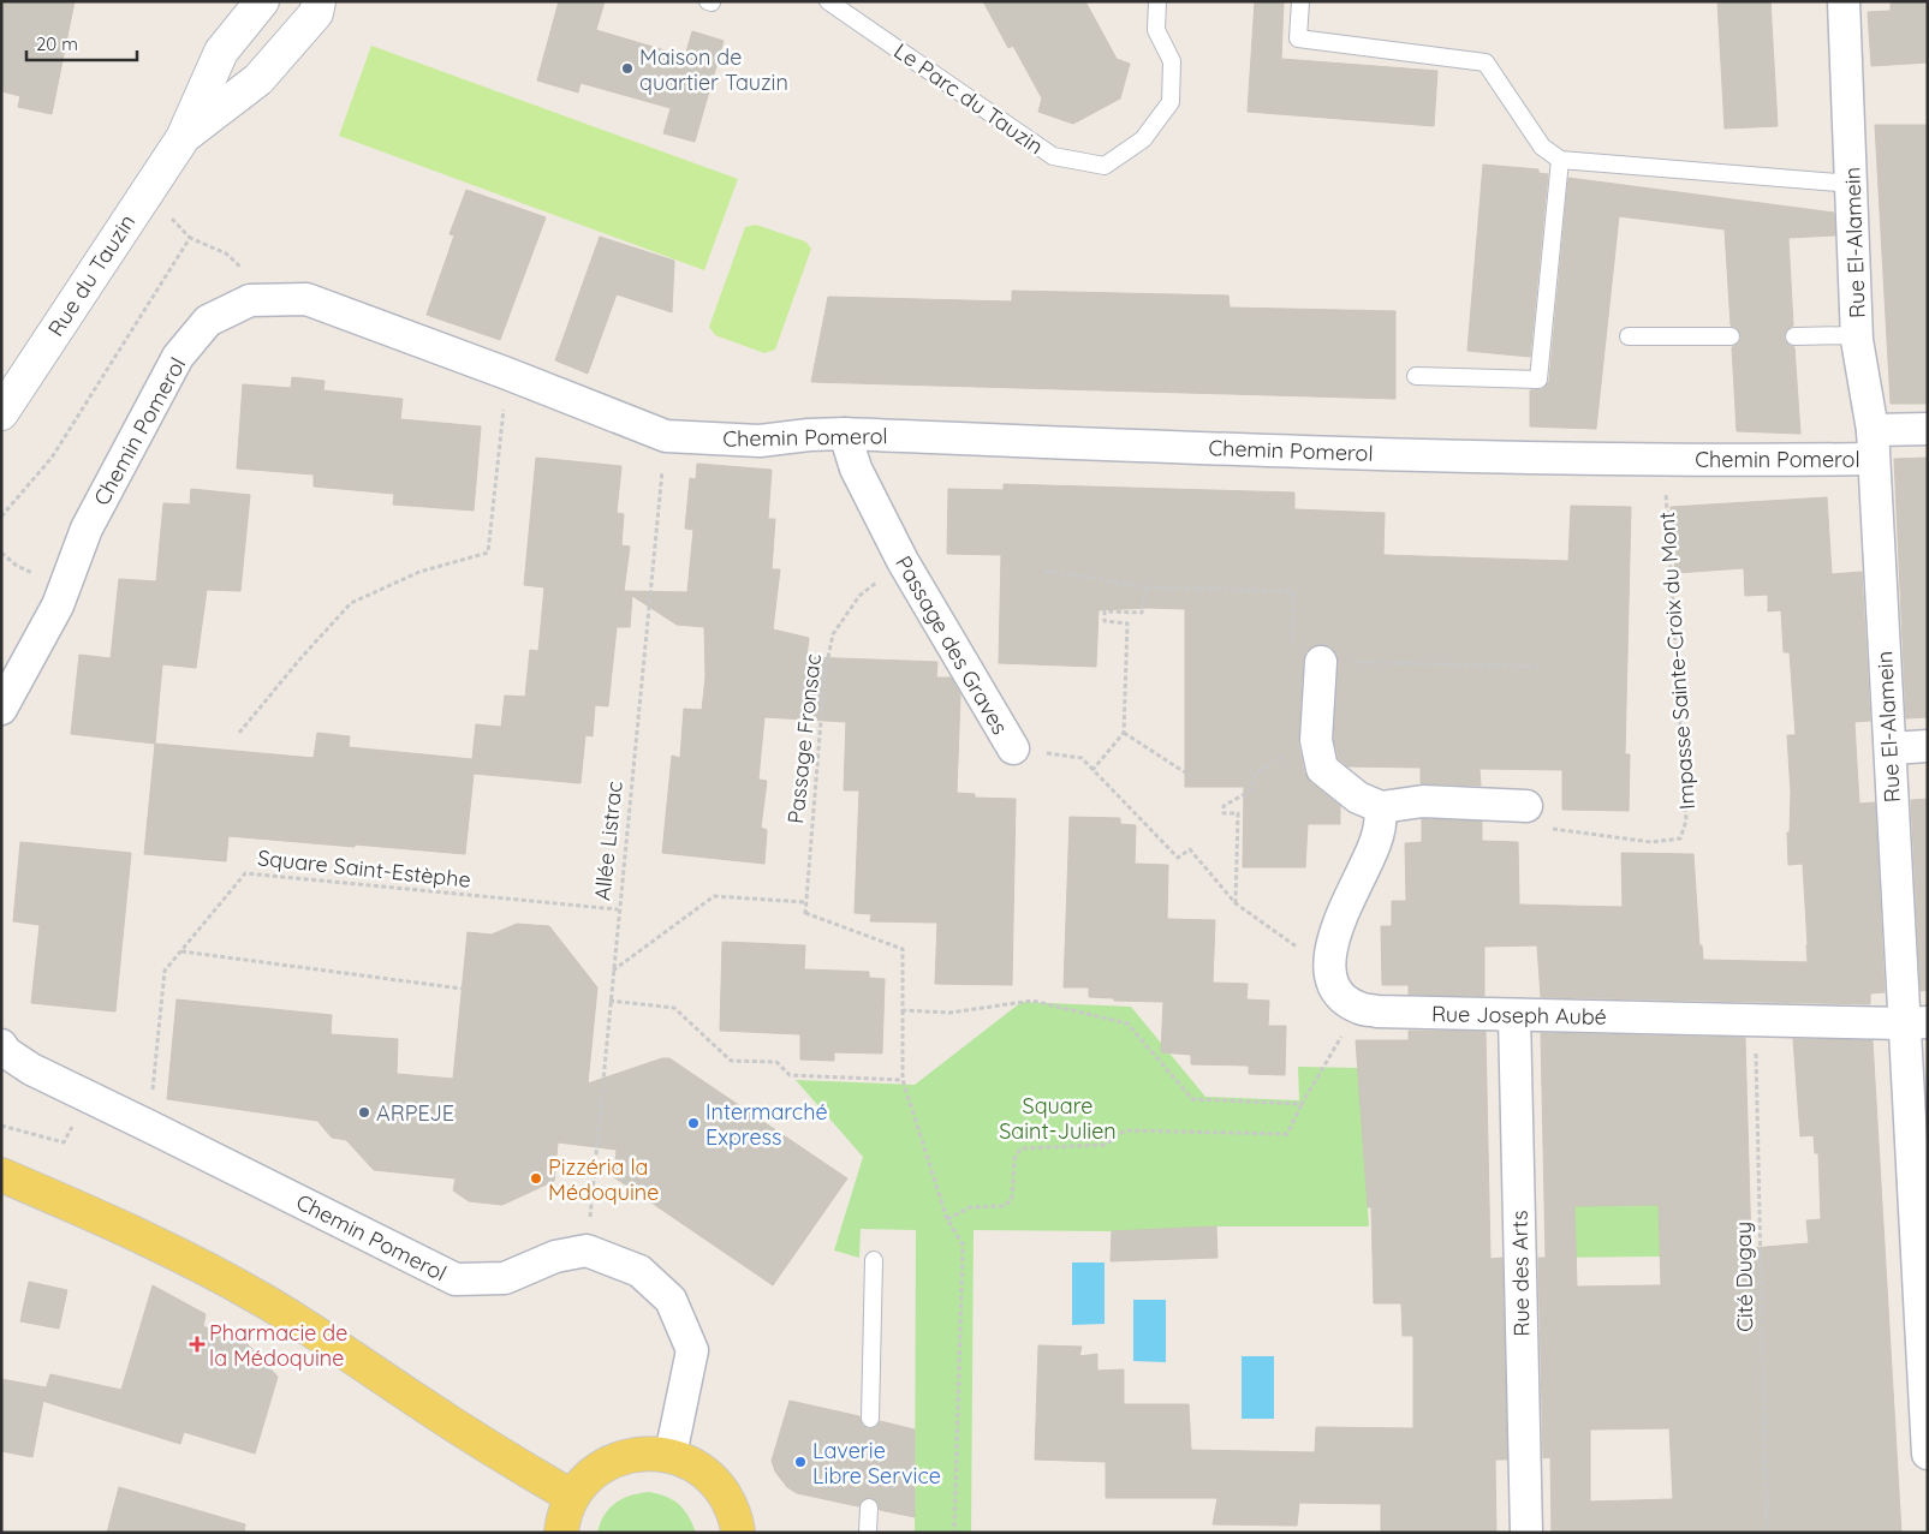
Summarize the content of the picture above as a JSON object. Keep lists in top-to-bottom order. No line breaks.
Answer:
{"streets":{"street":["Rue El-Alamein","Rue du Tauzin","Chemin Pomerol","Passage des Graves","Rue Joseph Aubé","Rue des Arts"],"lane":["Le Parc du Tauzin"],"path":["Impasse Sainte-Croix du Mont","Passage Fronsac","Allée Listrac","Square Saint-Estèphe","Cité Dugay"]},"crossings":[["Rue El-Alamein","Chemin Pomerol"],["Rue El-Alamein","Rue Joseph Aubé"],["Chemin Pomerol","Passage des Graves"],["Chemin Pomerol","Impasse Sainte-Croix du Mont"],["Chemin Pomerol","Allée Listrac"],["Chemin Pomerol","Square Saint-Estèphe"],["Passage des Graves","Passage Fronsac"],["Allée Listrac","Square Saint-Estèphe"],["Rue Joseph Aubé","Rue des Arts"],["Rue Joseph Aubé","Cité Dugay"]],"parks":["Square Saint-Julien"],"places":{"other":["Maison de quartier Tauzin","ARPEJE","Intermarché Express","Pizzéria la Médoquine","Laverie Libre Service"],"health":["Pharmacie de la Médoquine"]},"scale_bar":"20 m"}
